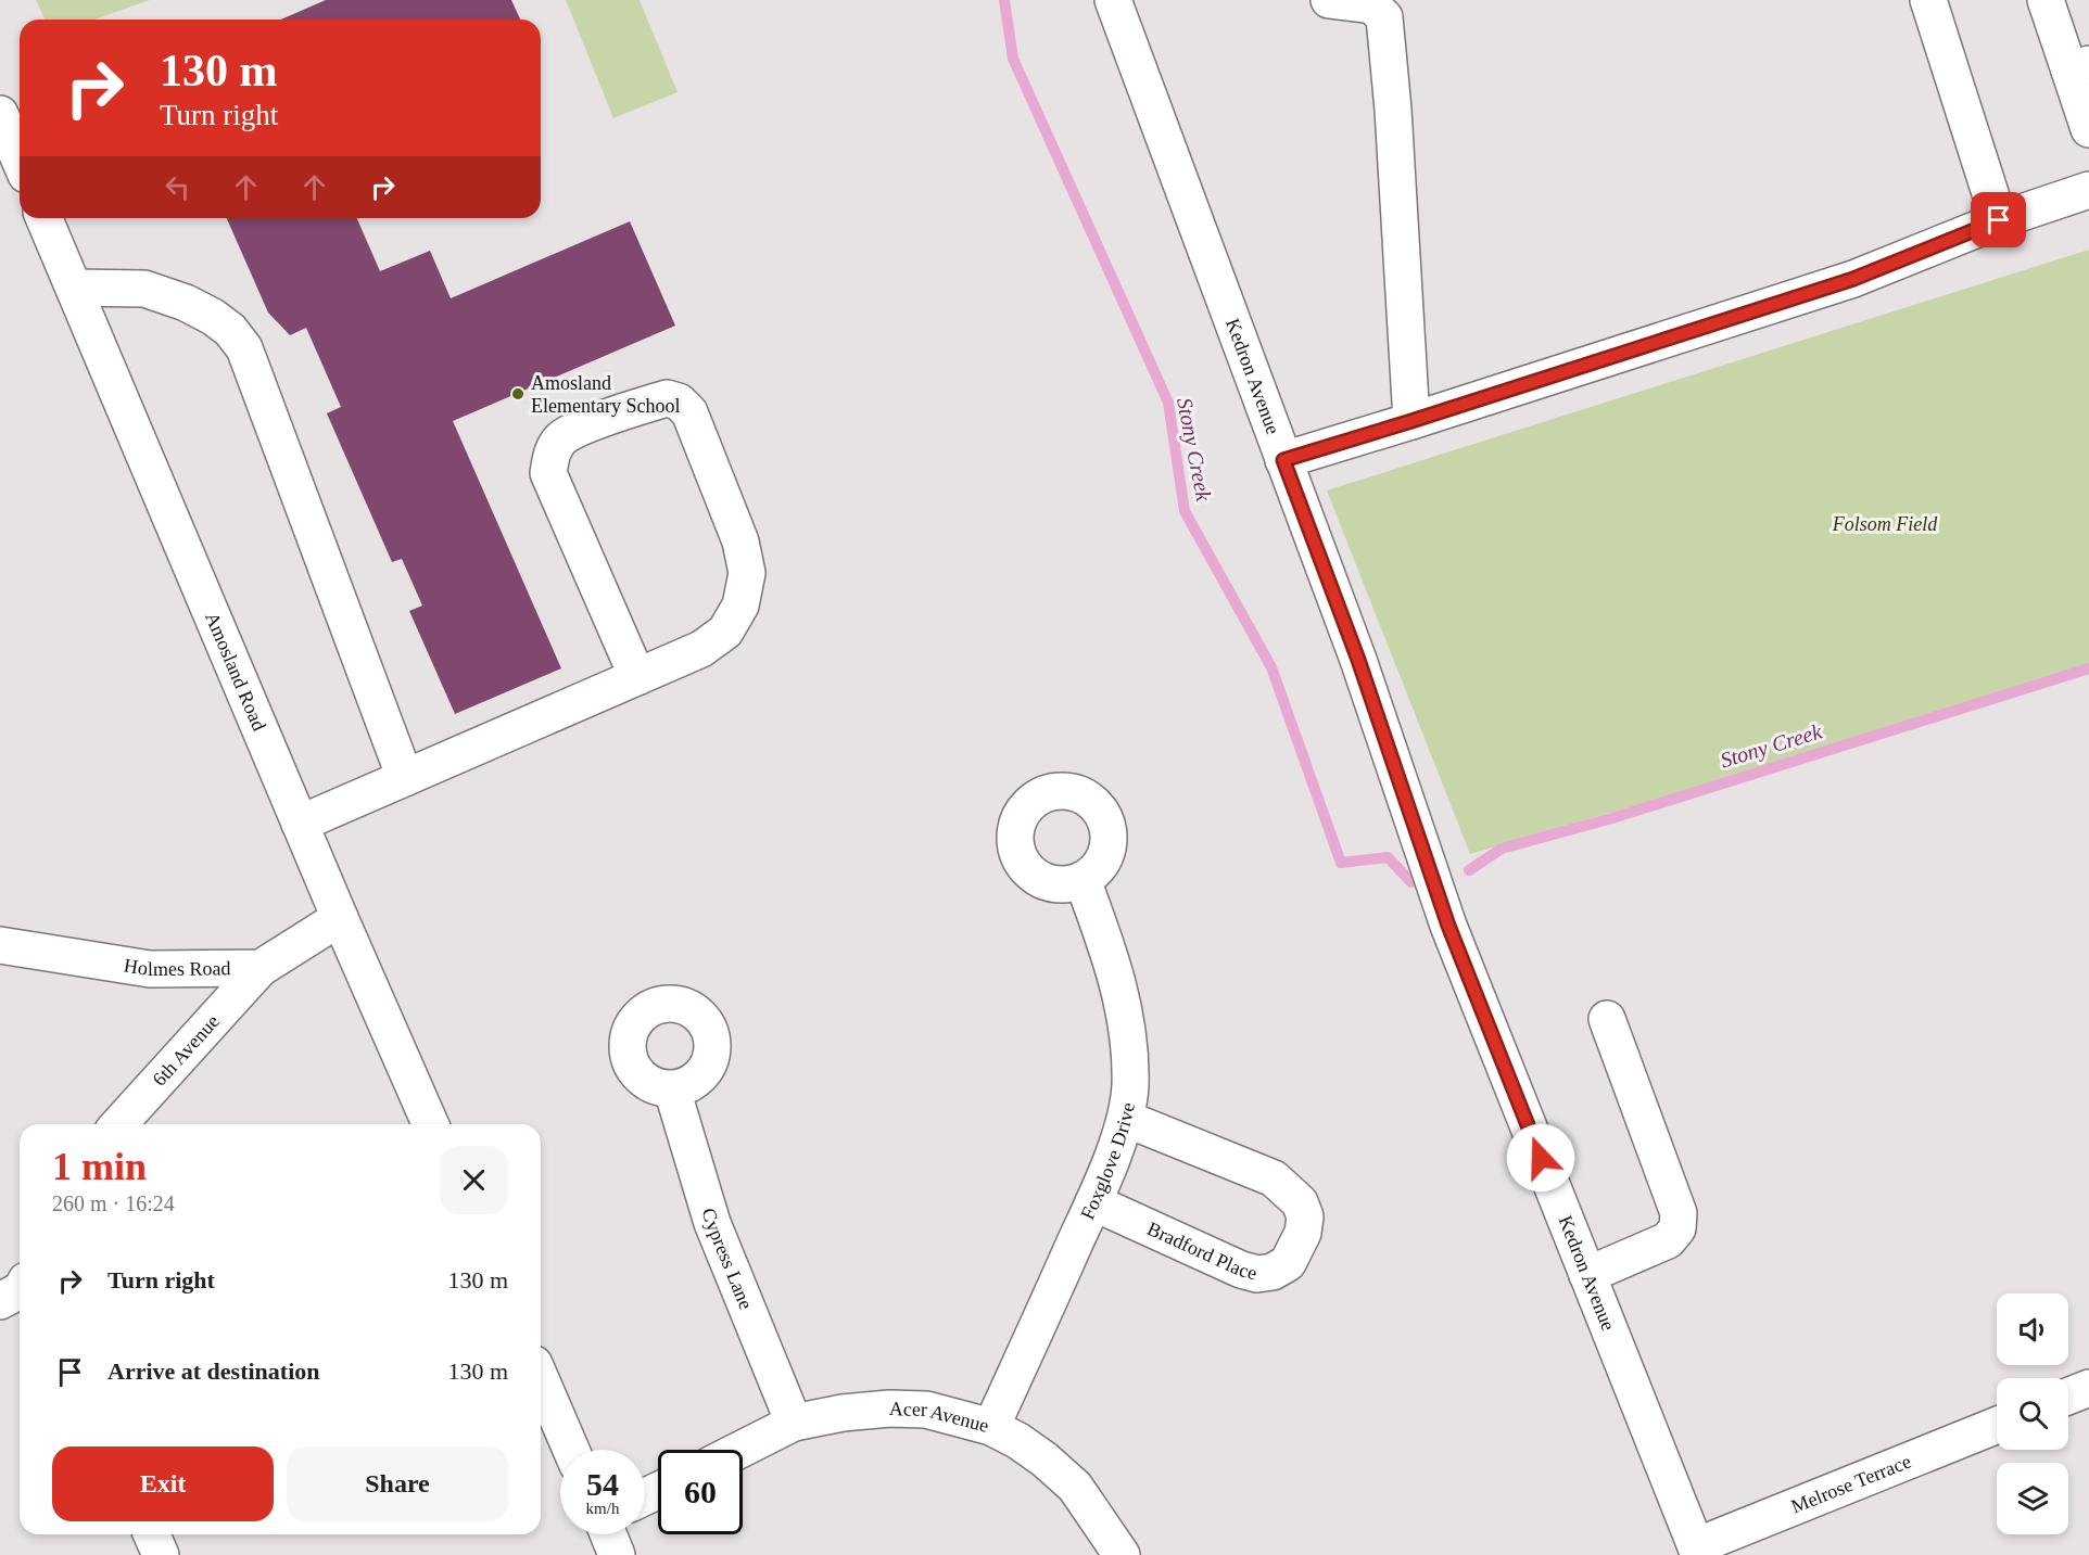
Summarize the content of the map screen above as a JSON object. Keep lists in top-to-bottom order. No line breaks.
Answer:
{"streets":{"street":["Kedron Avenue","Amosland Road","Holmes Road","6th Avenue","Foxglove Drive","Bradford Place","Cypress Lane","Acer Avenue","Melrose Terrace"]},"crossings":[["Kedron Avenue","Melrose Terrace"],["Holmes Road","6th Avenue"],["Foxglove Drive","Bradford Place"],["Foxglove Drive","Acer Avenue"],["Cypress Lane","Acer Avenue"]],"water":["Stony Creek"],"parks":["Folsom Field"],"places":["Amosland Elementary School"],"page":{"turn":["130 m","Turn right"],"heading":["1 min","260 m · 16:24"],"list":[{"name":"Turn right","value":"130 m"},{"name":"Arrive at destination","value":"130 m"}],"buttons":["Exit","Share"],"speed":"54 km/h","limit":"60"}}
